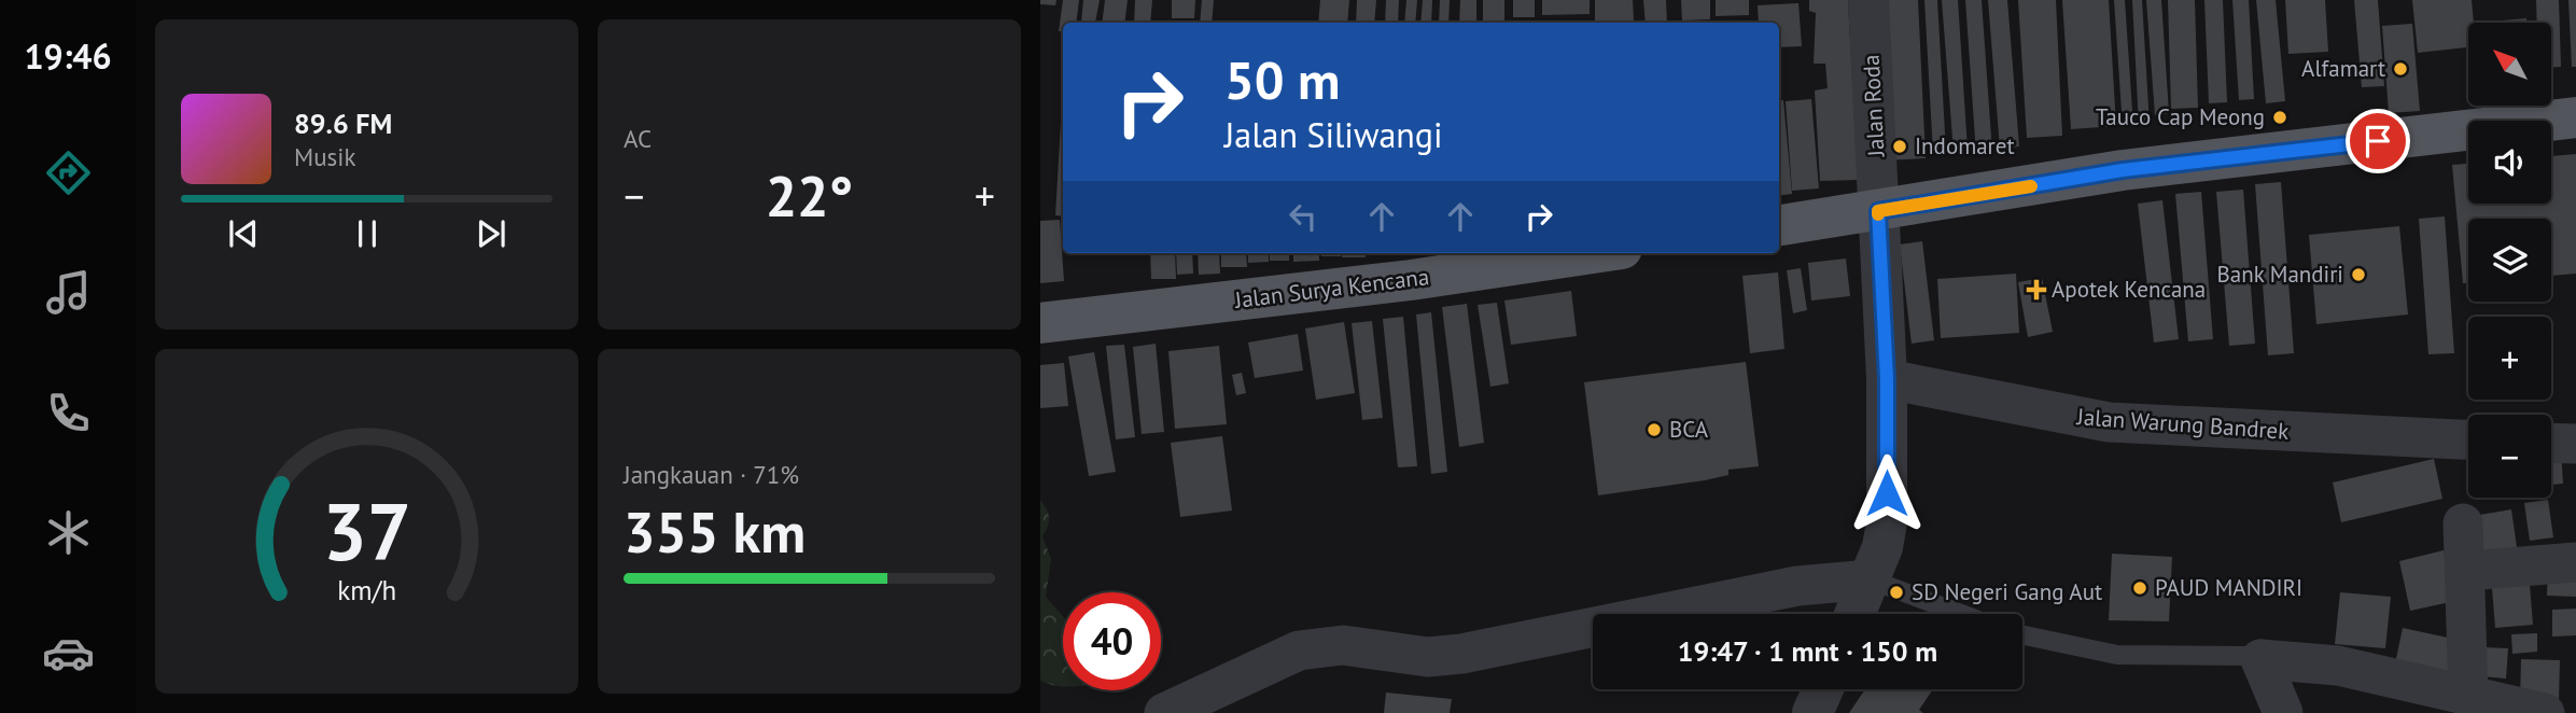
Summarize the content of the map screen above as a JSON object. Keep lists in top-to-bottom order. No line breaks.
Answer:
{"streets":{"main road":["Jalan Surya Kencana"],"street":["Jalan Roda","Jalan Warung Bandrek"]},"crossings":[["Jalan Roda","Jalan Warung Bandrek"]],"places":{"other":["Alfamart","Tauco Cap Meong","Indomaret","Bank Mandiri","BCA","PAUD MANDIRI","SD Negeri Gang Aut"],"health":["Apotek Kencana"]},"north":"top left","page":{"tabs":"19:46","tile":["AC",["Jangkauan · 71%","355 km"]],"map_buttons":["+","−"],"turn":["50 m","Jalan Siliwangi"],"song":["89.6 FM","Musik"],"heat":["−","22°","+"],"limit":"40","trip":"19:47 · 1 mnt · 150 m","gauge":["37","km/h"]}}
